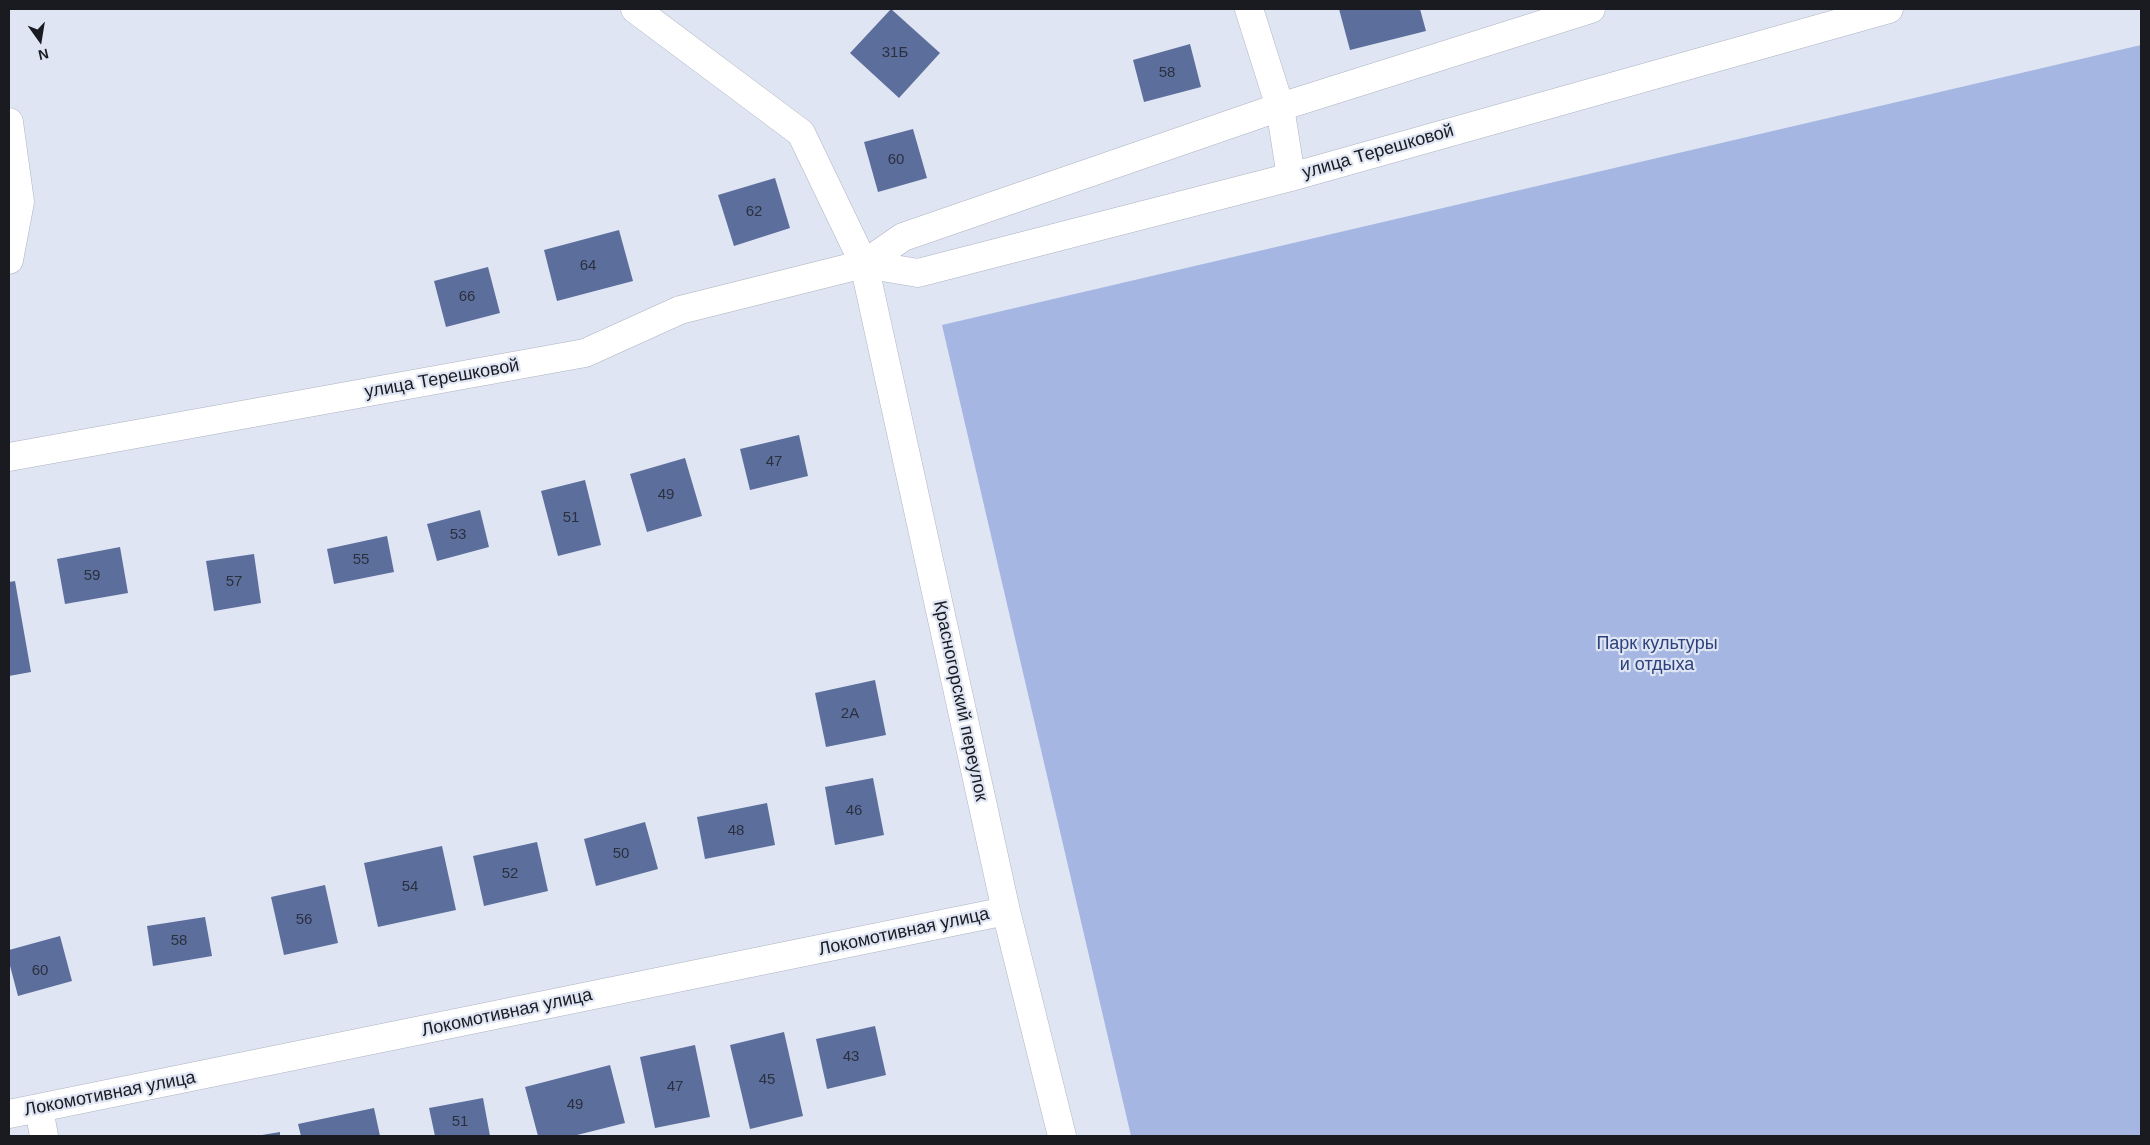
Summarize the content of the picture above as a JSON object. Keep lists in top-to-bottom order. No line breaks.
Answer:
{"streets":{"street":["улица Терешковой","Красногорский переулок","Локомотивная улица"]},"crossings":[["улица Терешковой","Красногорский переулок"],["Красногорский переулок","Локомотивная улица"]],"parks":["Парк культуры и отдыха"],"house_numbers":["31Б","58","60","62","64","66","47","49","51","53","55","59","57","2А","46","48","50","52","54","56","58","60","43","45","47","49","51"],"north":"bottom"}
